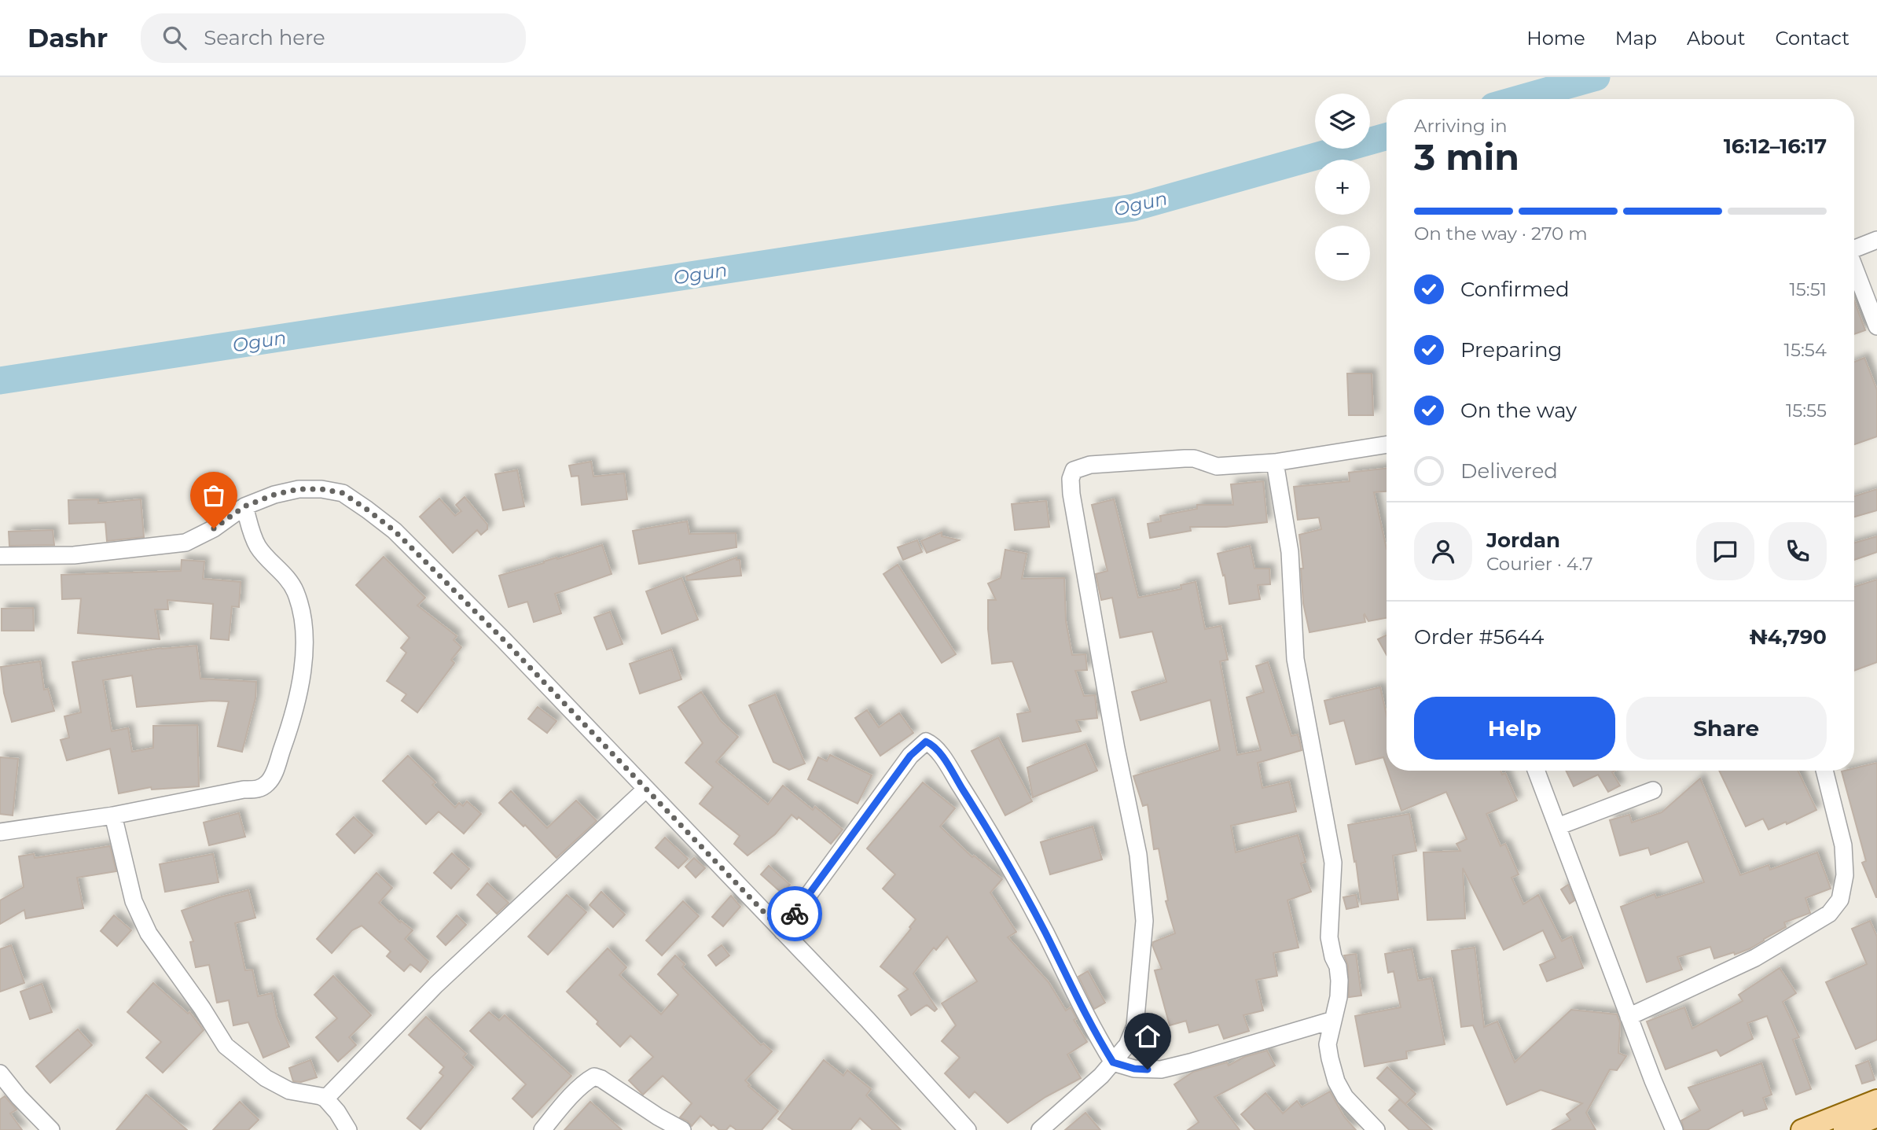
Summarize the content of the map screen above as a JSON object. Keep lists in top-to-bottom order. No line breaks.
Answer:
{"water":["Ogun"],"page":{"header":"Dashr","search":"Search here","nav":["Home","Map","About","Contact"],"map_buttons":["+","−"],"heading":["3 min","Arriving in","16:12–16:17"],"panel":["Jordan","Courier · 4.7","Order #5644","₦4,790"],"bar":"On the way · 270 m","list":[["Confirmed","15:51"],["Preparing","15:54"],["On the way","15:55"],"Delivered"],"buttons":["Help","Share"]}}
